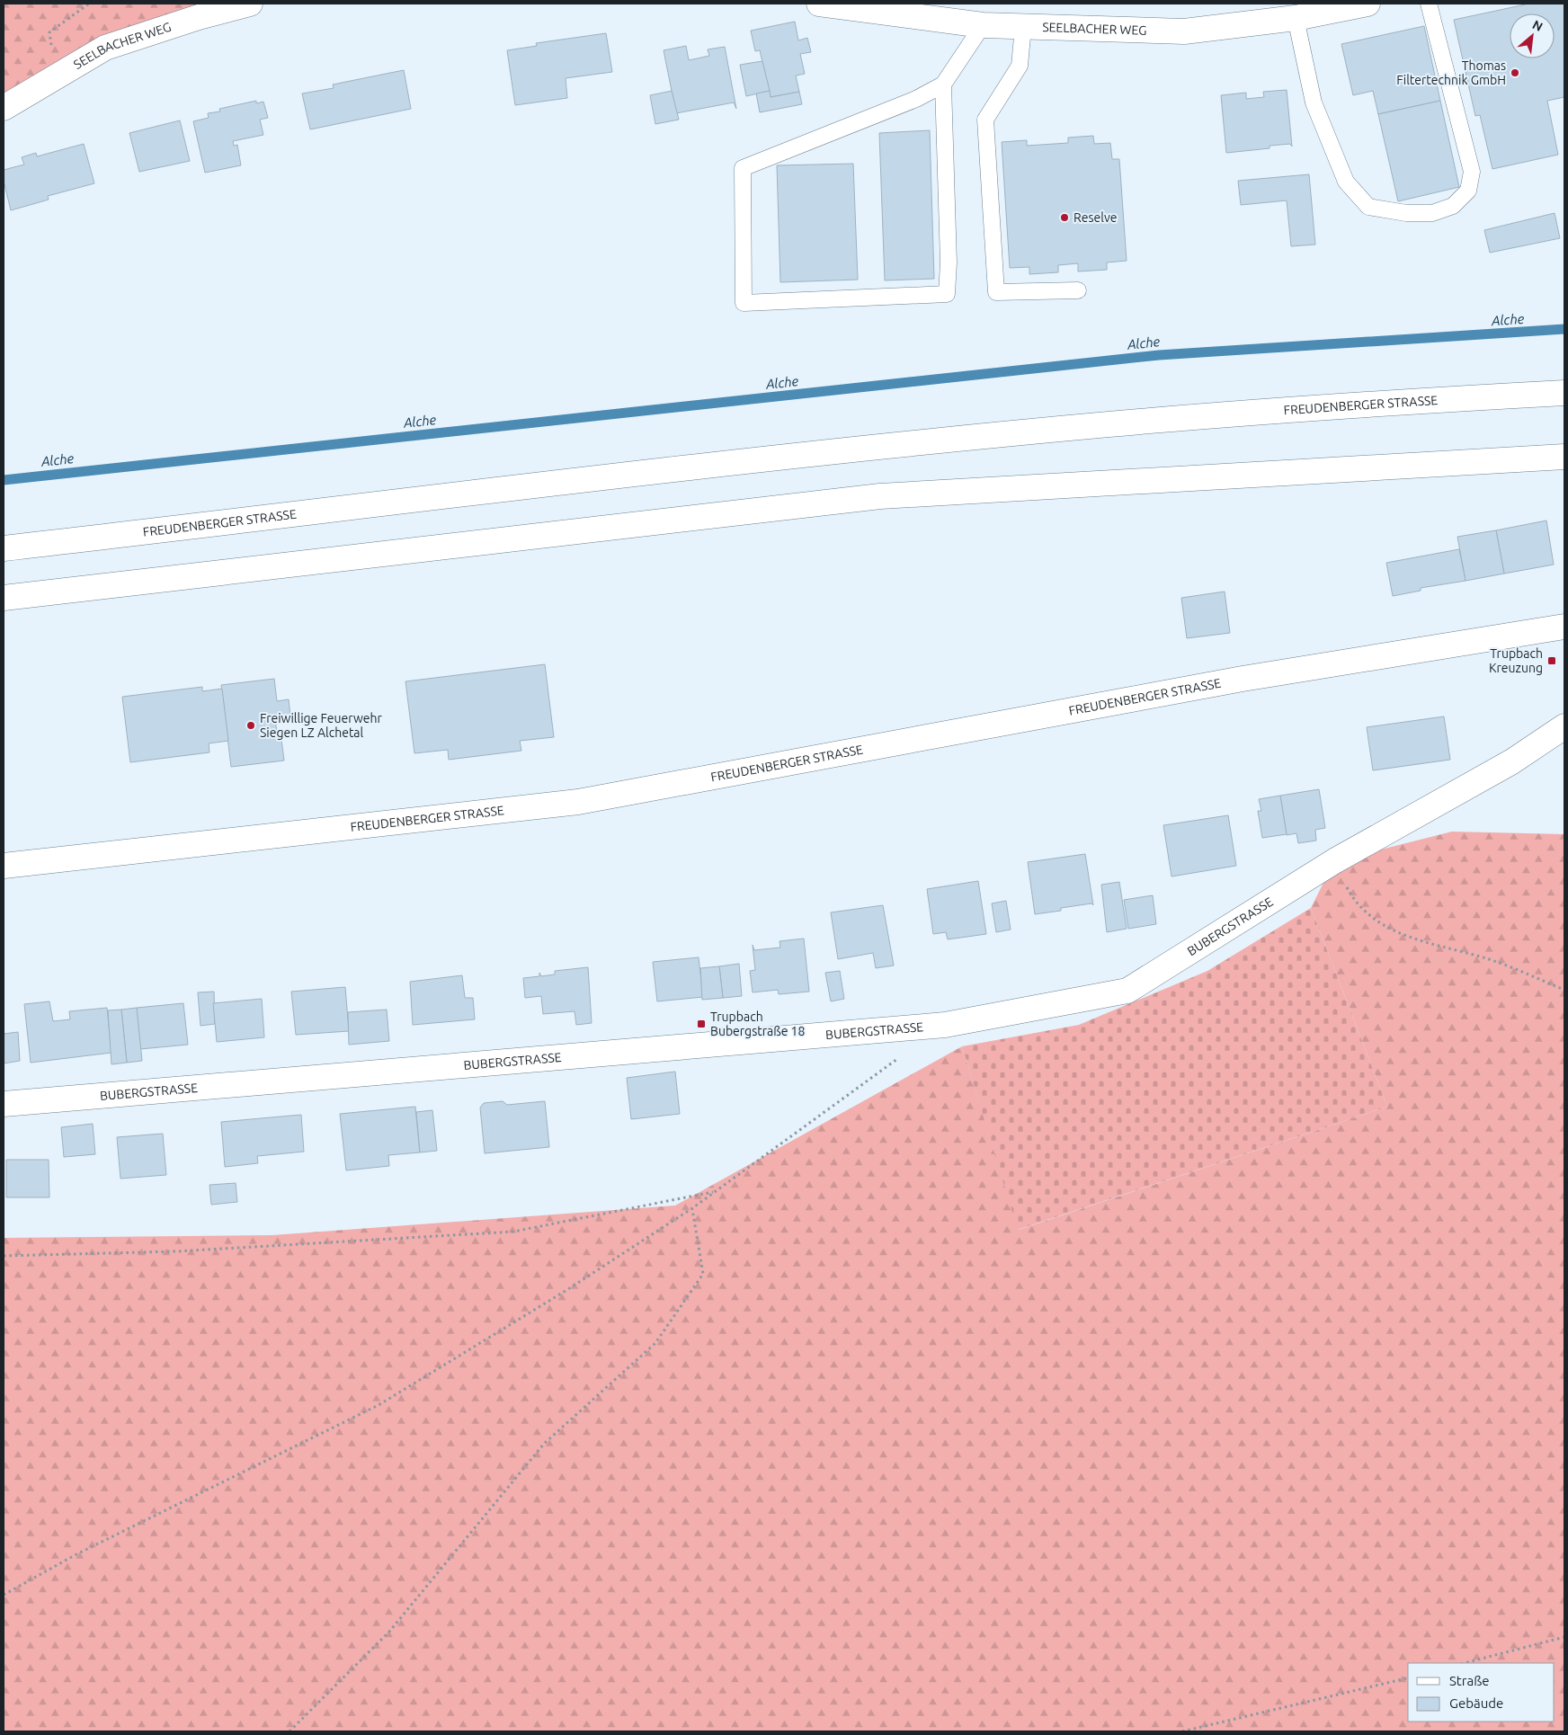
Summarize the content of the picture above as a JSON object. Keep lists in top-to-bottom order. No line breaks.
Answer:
{"streets":{"street":["SEELBACHER WEG","FREUDENBERGER STRASSE","BUBERGSTRASSE"]},"water":["Alche"],"places":{"other":["Thomas Filtertechnik GmbH","Reselve","Freiwillige Feuerwehr Siegen LZ Alchetal"],"transit":["Trupbach Kreuzung","Trupbach Bubergstraße 18"]},"legend":["Straße","Gebäude"],"north":"top right"}
